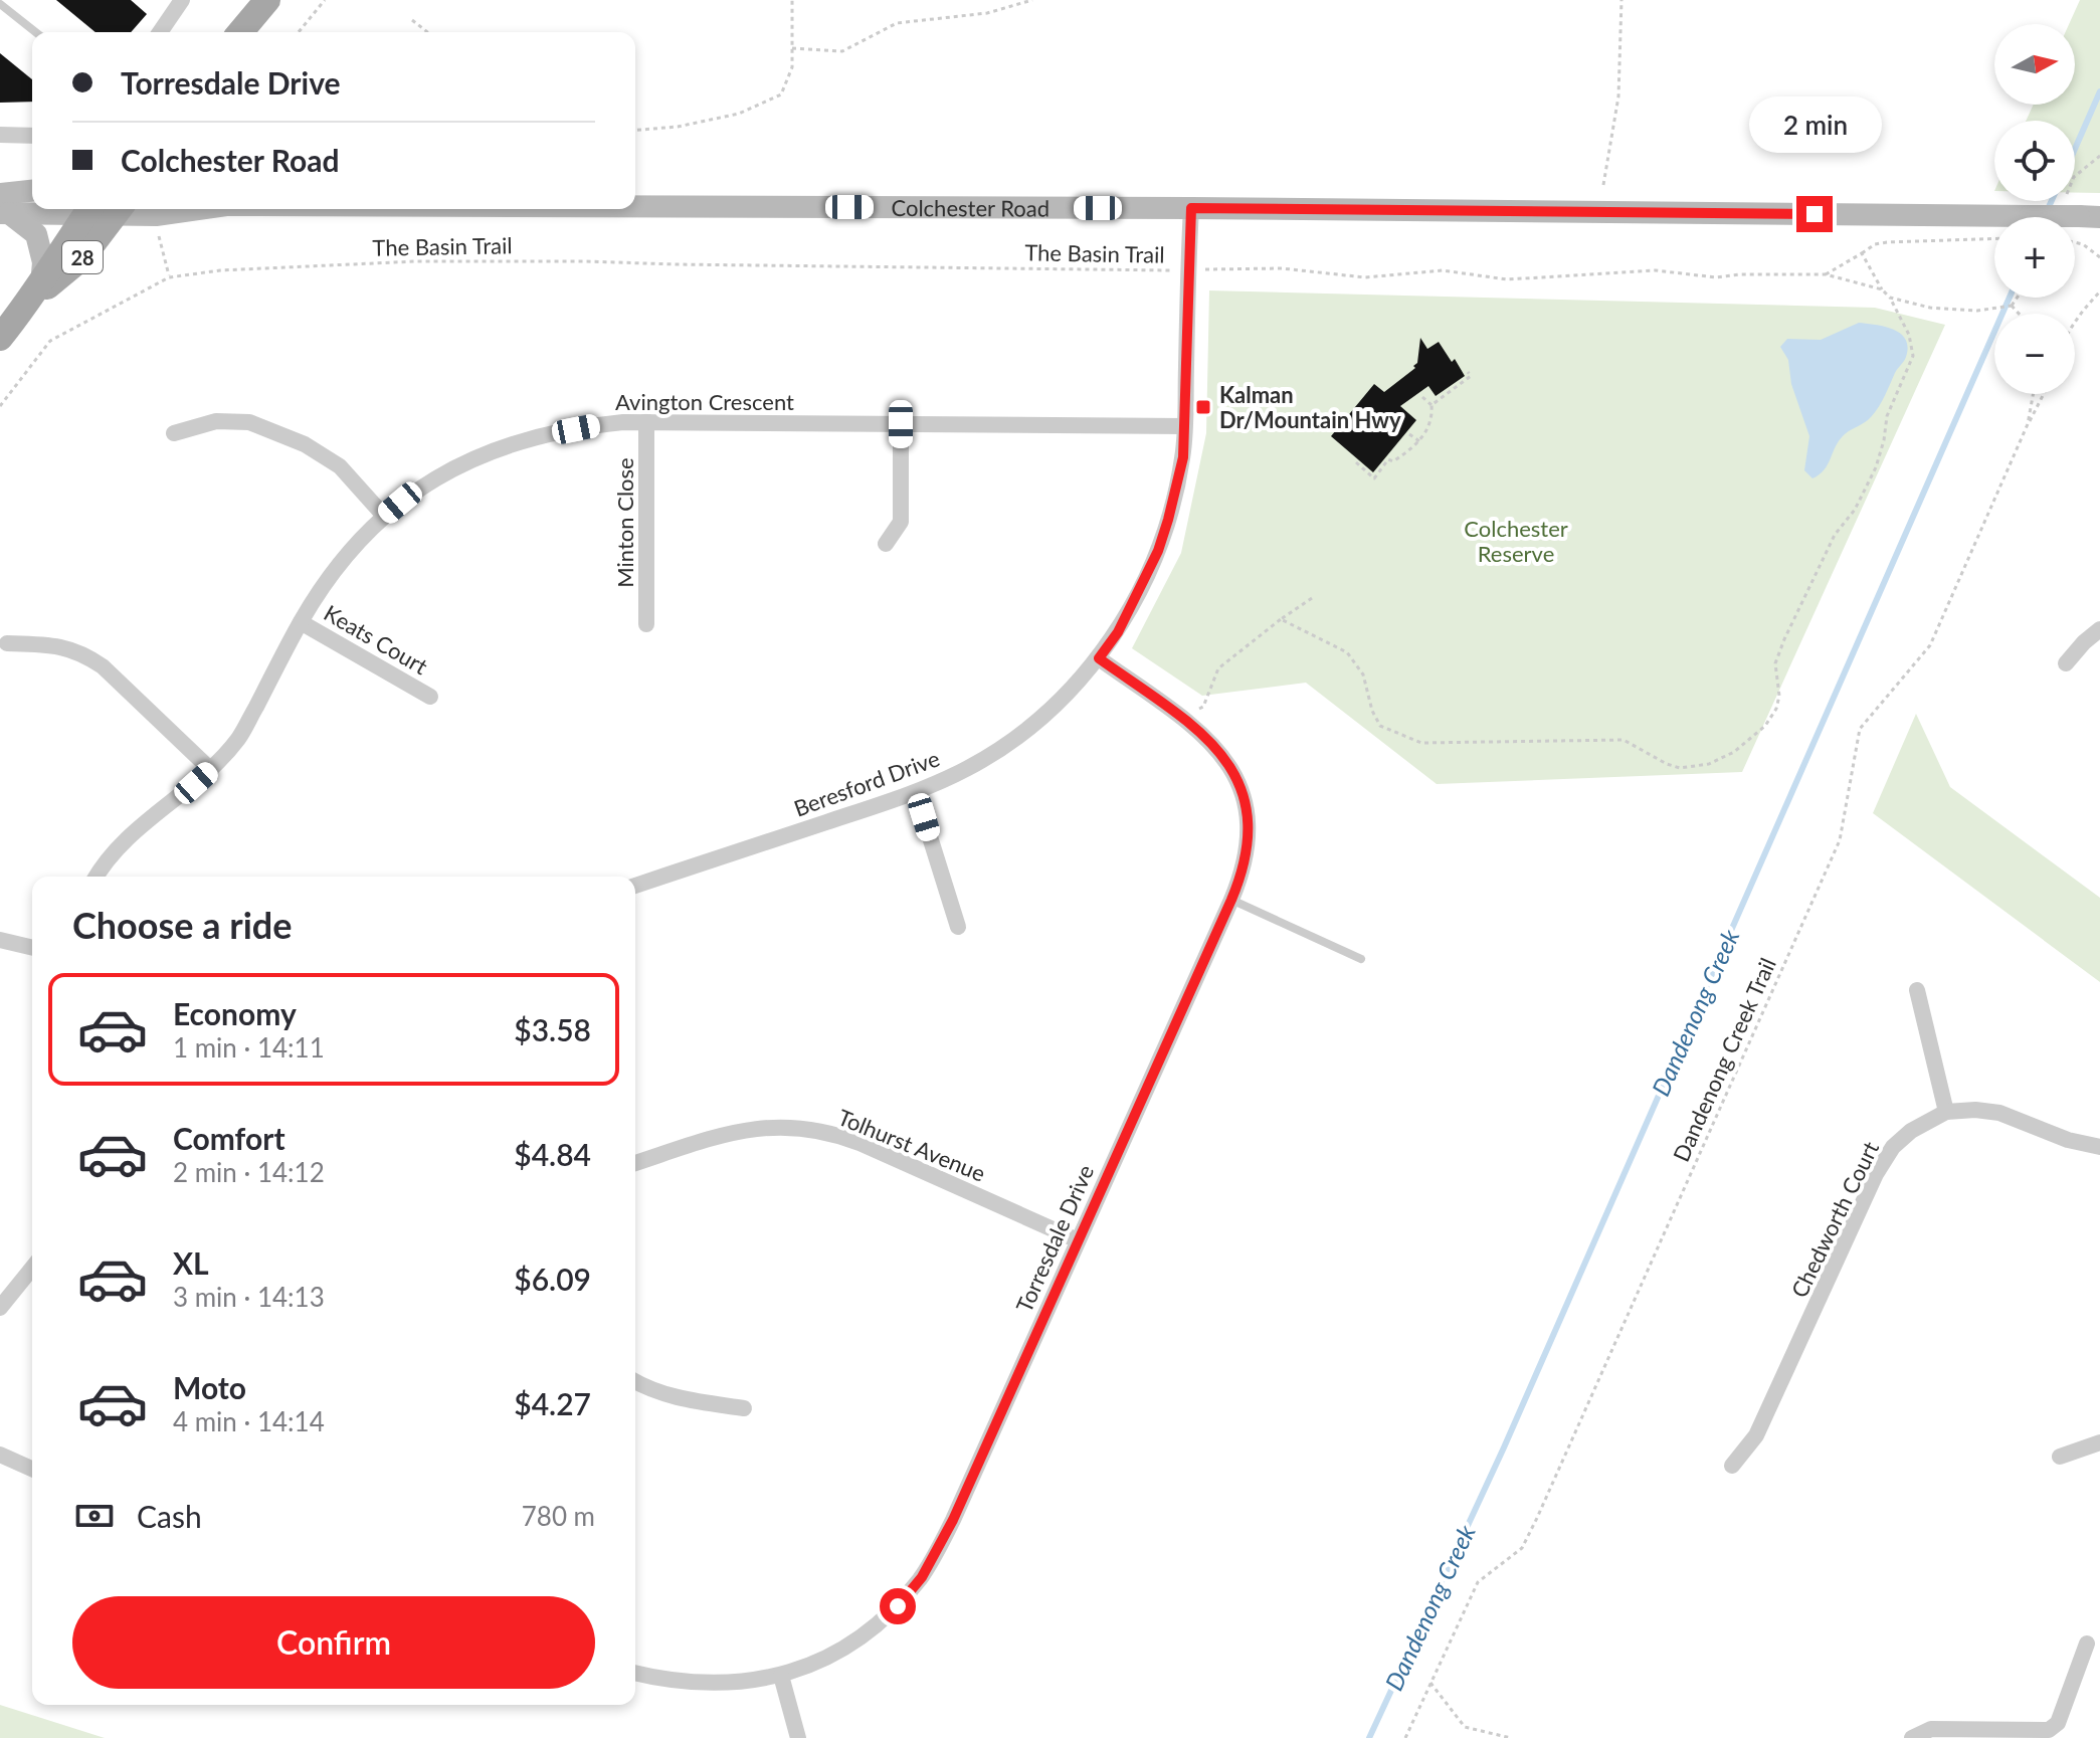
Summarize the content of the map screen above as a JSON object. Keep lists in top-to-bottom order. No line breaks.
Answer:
{"streets":{"main road":["Colchester Road","28"],"street":["Avington Crescent","Minton Close","Keats Court","Beresford Drive","Tolhurst Avenue","Chedworth Court","Torresdale Drive"],"path":["The Basin Trail","Dandenong Creek Trail"]},"crossings":[["Colchester Road","28"],["Colchester Road","Beresford Drive"],["The Basin Trail","Beresford Drive"],["Avington Crescent","Minton Close"],["Avington Crescent","Keats Court"],["Avington Crescent","Beresford Drive"],["Beresford Drive","Torresdale Drive"],["Tolhurst Avenue","Torresdale Drive"]],"water":["Dandenong Creek"],"parks":["Colchester Reserve"],"places":{"transit":["Kalman Dr/Mountain Hwy"]},"north":"right","page":{"map_buttons":["+","−"],"banner":["Torresdale Drive","Colchester Road"],"bubble":"2 min","heading":"Choose a ride","list":[{"name":"Economy","note":"1 min · 14:11","value":"$3.58"},{"name":"Comfort","note":"2 min · 14:12","value":"$4.84"},{"name":"XL","note":"3 min · 14:13","value":"$6.09"},{"name":"Moto","note":"4 min · 14:14","value":"$4.27"}],"pay":["Cash","780 m"],"buttons":"Confirm"}}
